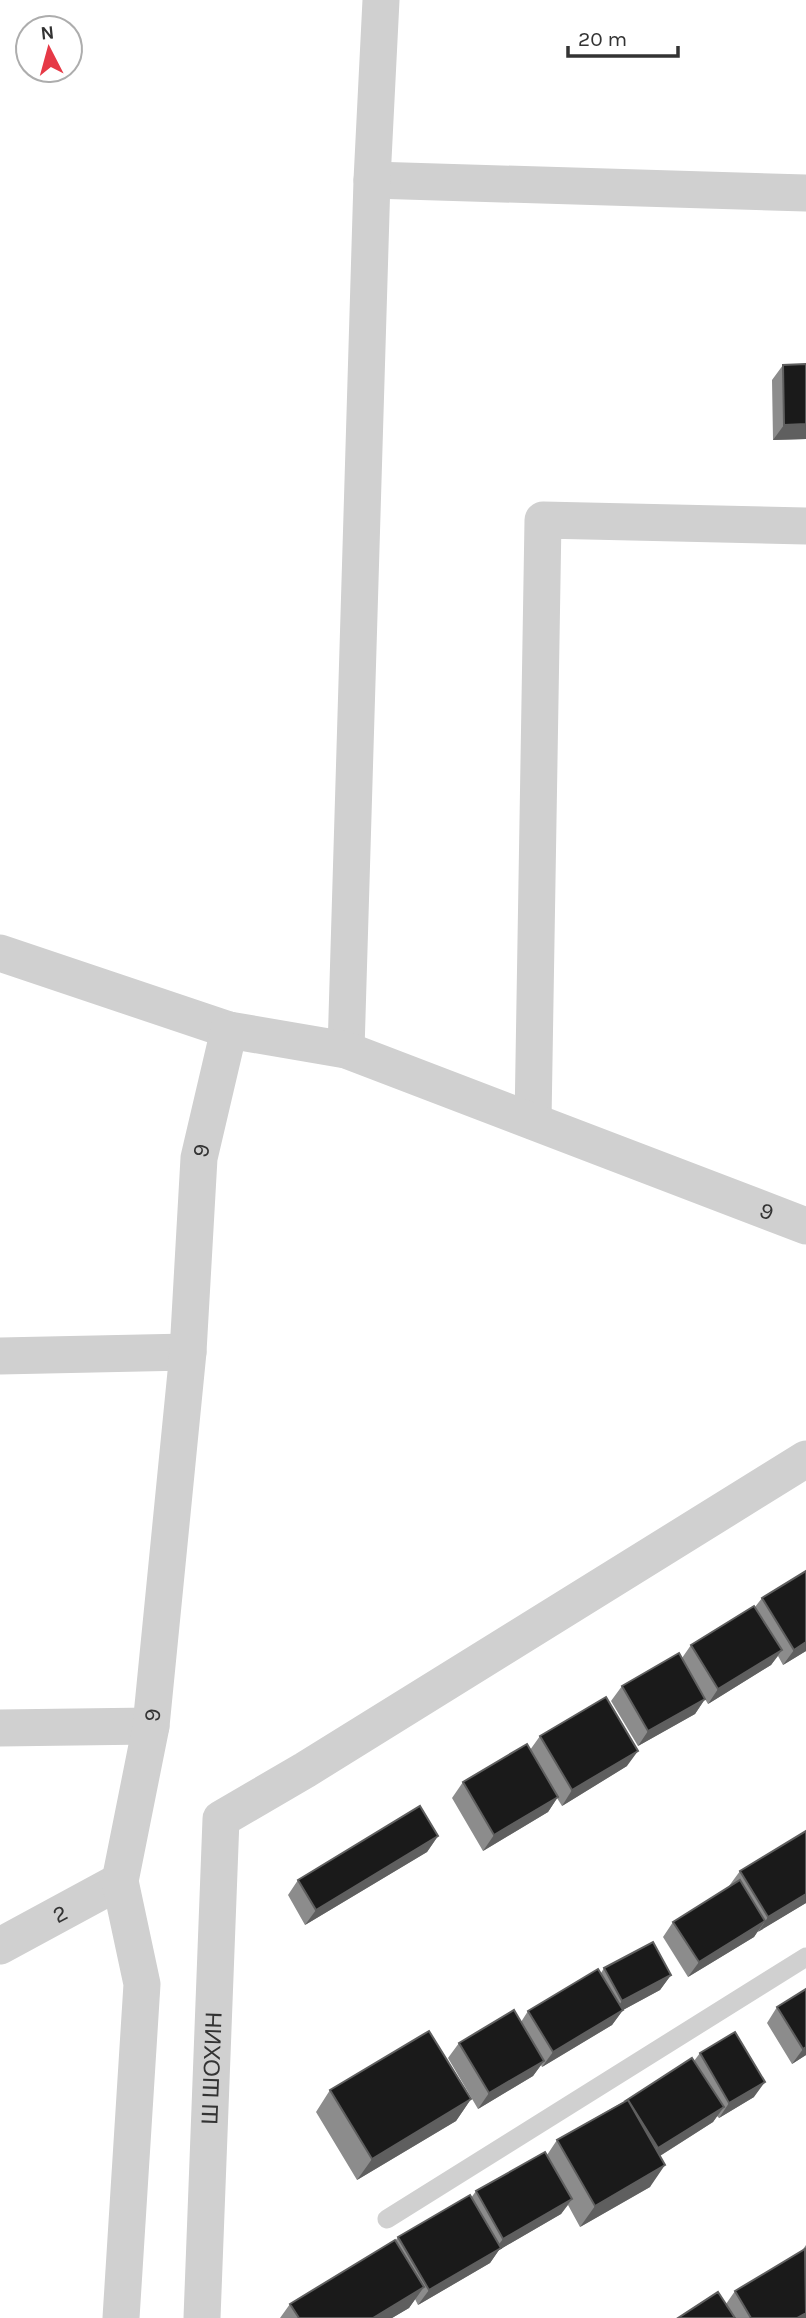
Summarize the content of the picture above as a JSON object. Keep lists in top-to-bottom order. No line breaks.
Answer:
{"streets":{"street":["9","2","Ш ШОХИН"]},"crossings":[["9","2"]],"scale_bar":"20 m","north":"top"}
